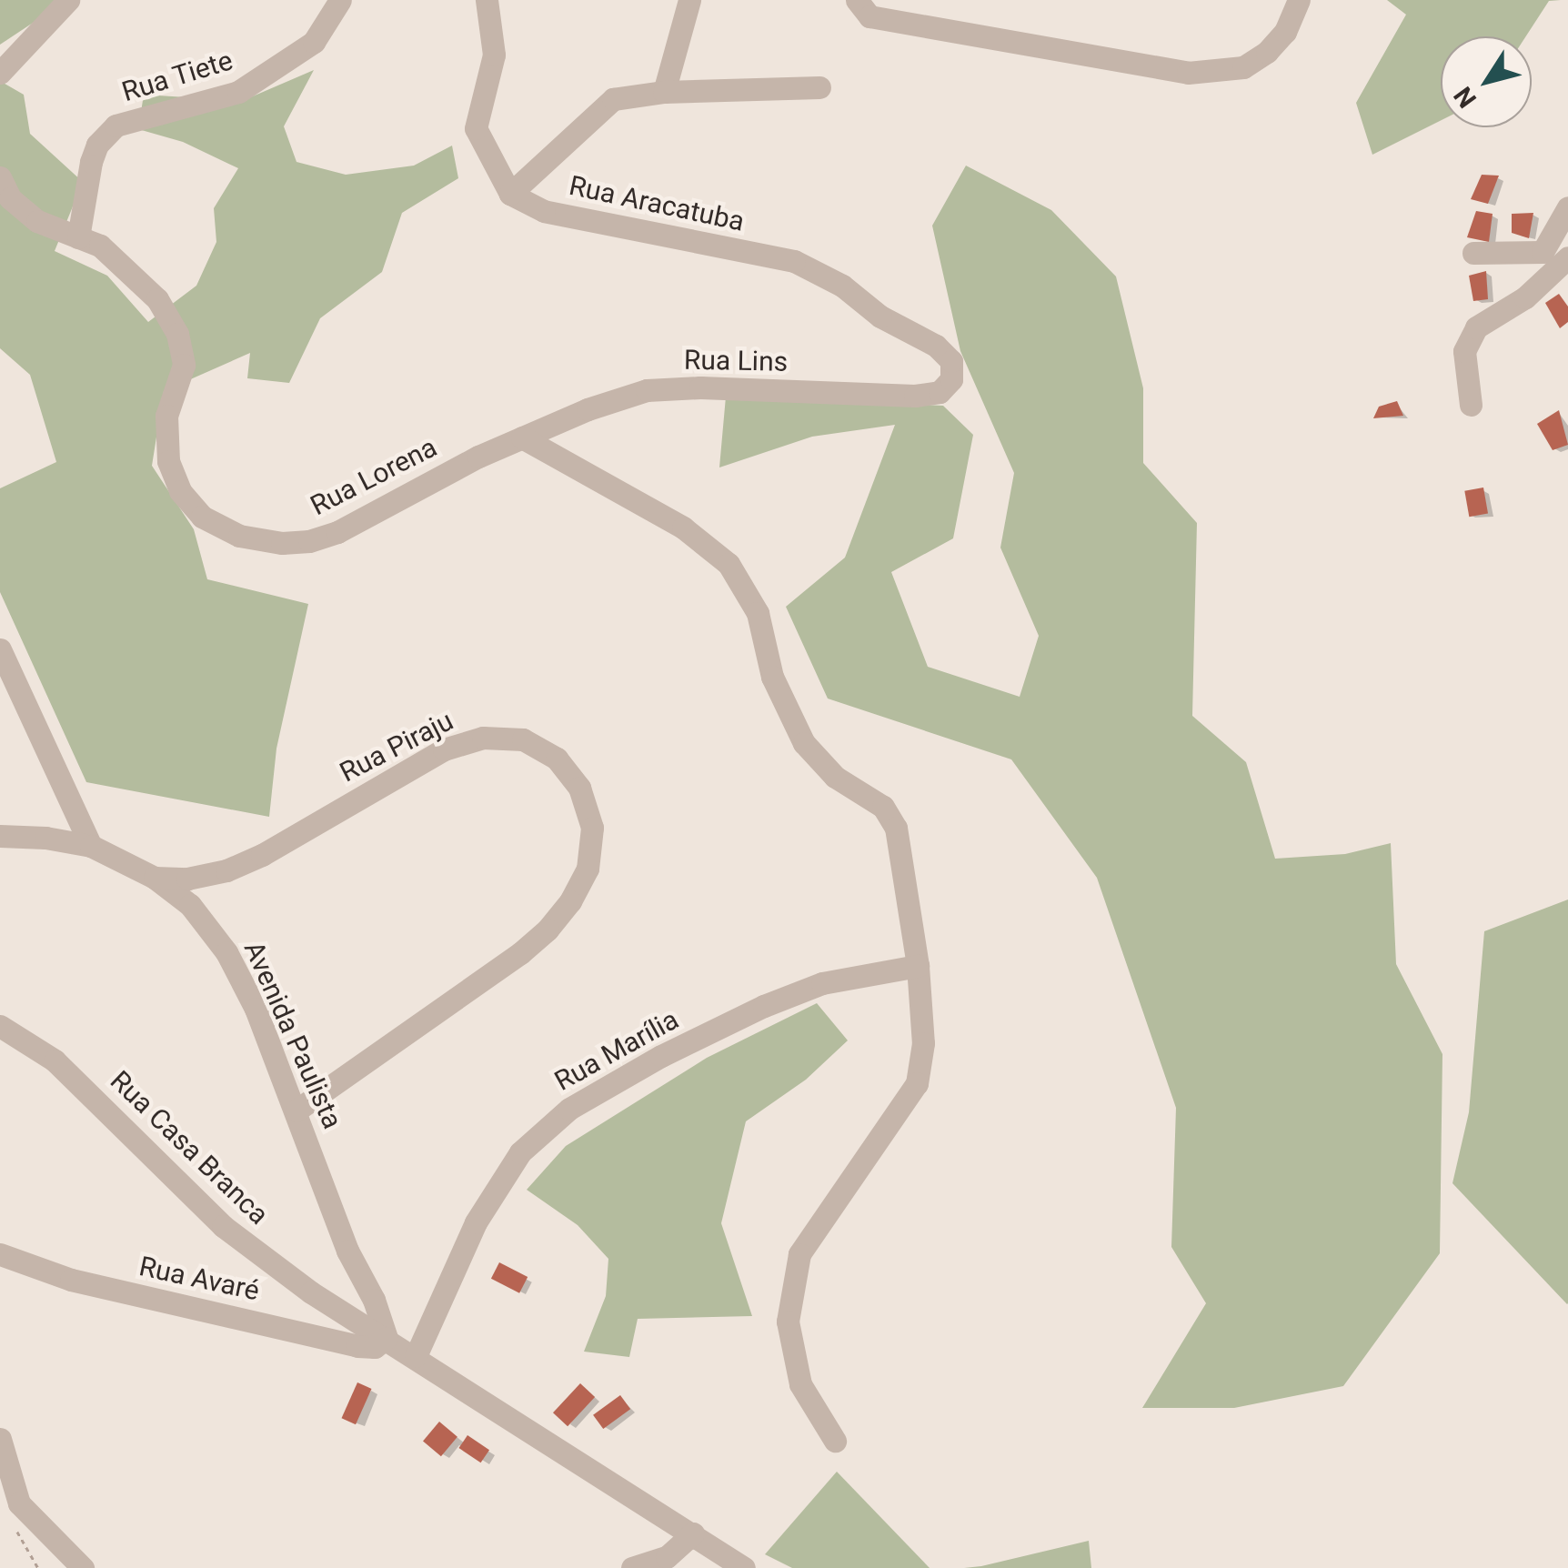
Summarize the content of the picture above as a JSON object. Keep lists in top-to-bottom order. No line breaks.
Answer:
{"streets":{"street":["Rua Tiete","Rua Aracatuba","Rua Lins","Rua Lorena","Rua Piraju","Avenida Paulista","Rua Marília","Rua Casa Branca","Rua Avaré"]},"crossings":[["Rua Tiete","Rua Lorena"],["Rua Aracatuba","Rua Lins"],["Rua Lins","Rua Lorena"],["Rua Piraju","Avenida Paulista"],["Avenida Paulista","Rua Casa Branca"],["Avenida Paulista","Rua Avaré"],["Rua Marília","Rua Casa Branca"],["Rua Casa Branca","Rua Avaré"]],"north":"bottom left"}
